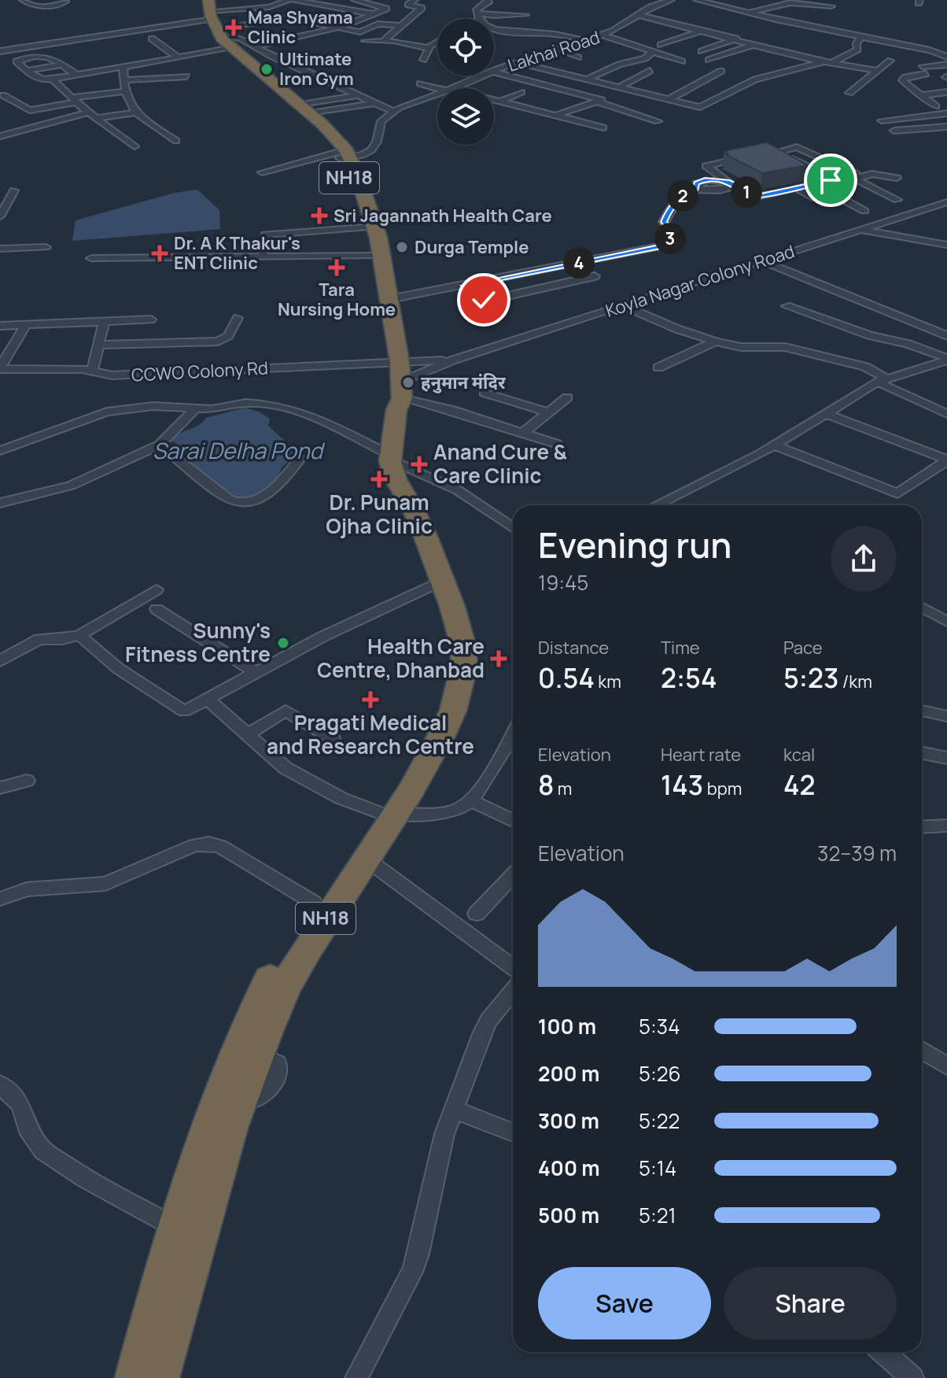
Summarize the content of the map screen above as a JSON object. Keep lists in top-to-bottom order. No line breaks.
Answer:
{"streets":{"highway":["NH18"],"street":["Lakhai Road","Koyla Nagar Colony Road","CCWO Colony Rd"]},"crossings":[["NH18","Koyla Nagar Colony Road"],["NH18","CCWO Colony Rd"],["Koyla Nagar Colony Road","CCWO Colony Rd"]],"water":["Sarai Delha Pond"],"places":{"health":["Maa Shyama Clinic","Sri Jagannath Health Care","Dr. A K Thakur's ENT Clinic","Tara Nursing Home","Anand Cure & Care Clinic","Dr. Punam Ojha Clinic","Health Care Centre, Dhanbad","Pragati Medical and Research Centre"],"other":["Ultimate Iron Gym","Durga Temple","हनुमान मंदिर","Sunny's Fitness Centre"]},"page":{"pins":["1","2","3","4"],"heading":["Evening run","19:45"],"stats":[["Distance","0.54 km"],["Time","2:54"],["Pace","5:23 /km"],["Elevation","8 m"],["Heart rate","143 bpm"],["kcal","42"]],"chart":["Elevation","32–39 m"],"list":[{"name":"100 m","note":"5:34"},{"name":"200 m","note":"5:26"},{"name":"300 m","note":"5:22"},{"name":"400 m","note":"5:14"},{"name":"500 m","note":"5:21"}],"buttons":["Save","Share"]}}
